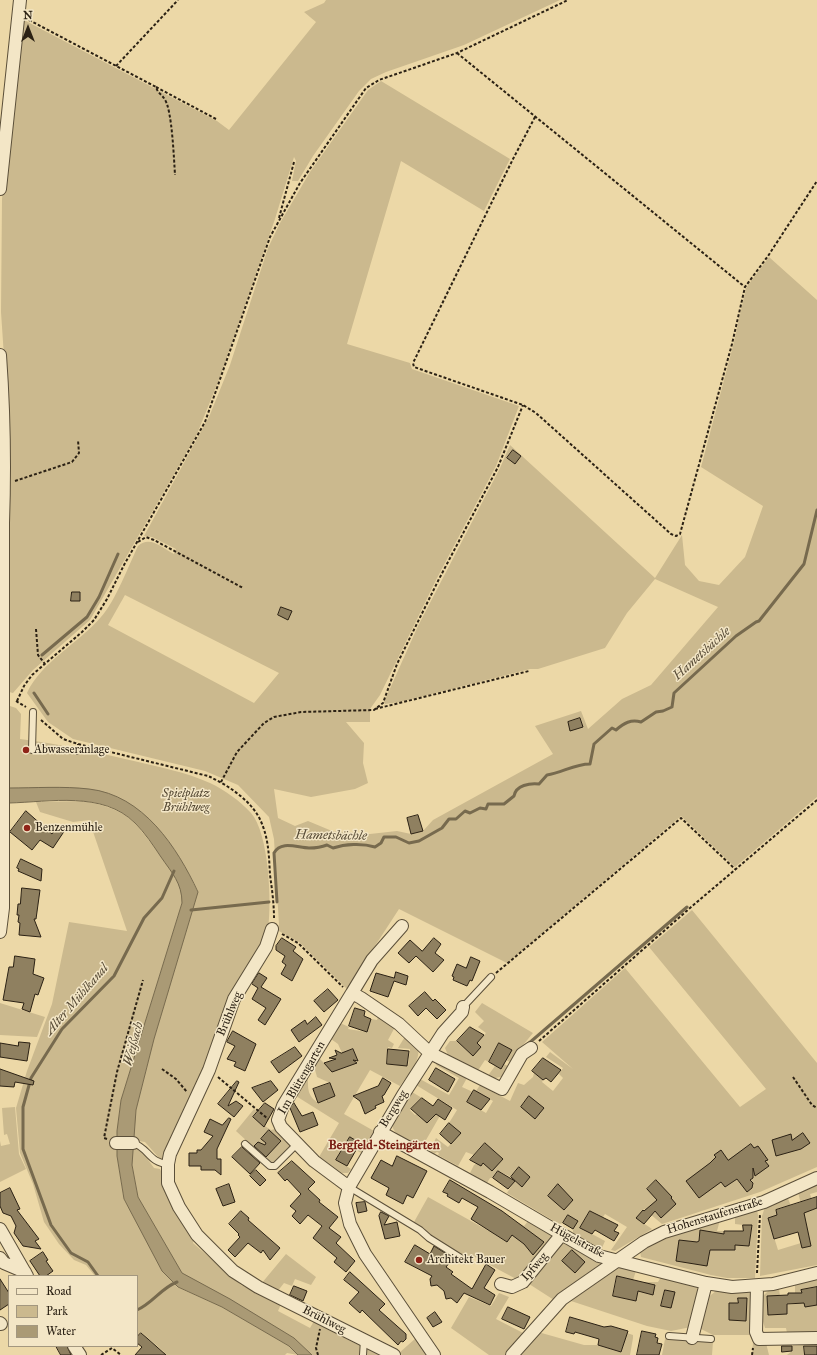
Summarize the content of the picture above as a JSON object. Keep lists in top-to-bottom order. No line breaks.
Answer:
{"streets":{"street":["Brühlweg","Im Blütengarten","Bergweg","Hohenstaufenstraße","Hügelstraße","Ipfweg"]},"crossings":[["Im Blütengarten","Bergweg"],["Bergweg","Hügelstraße"],["Hohenstaufenstraße","Hügelstraße"],["Hügelstraße","Ipfweg"]],"districts":["Bergfeld-Steingärten"],"water":["Hametsbächle","Alter Mühlkanal","Weißach"],"parks":["Spielplatz Brühlweg"],"places":["Abwasseranlage","Benzenmühle","Architekt Bauer"],"legend":["Road","Park","Water"],"north":"top"}
